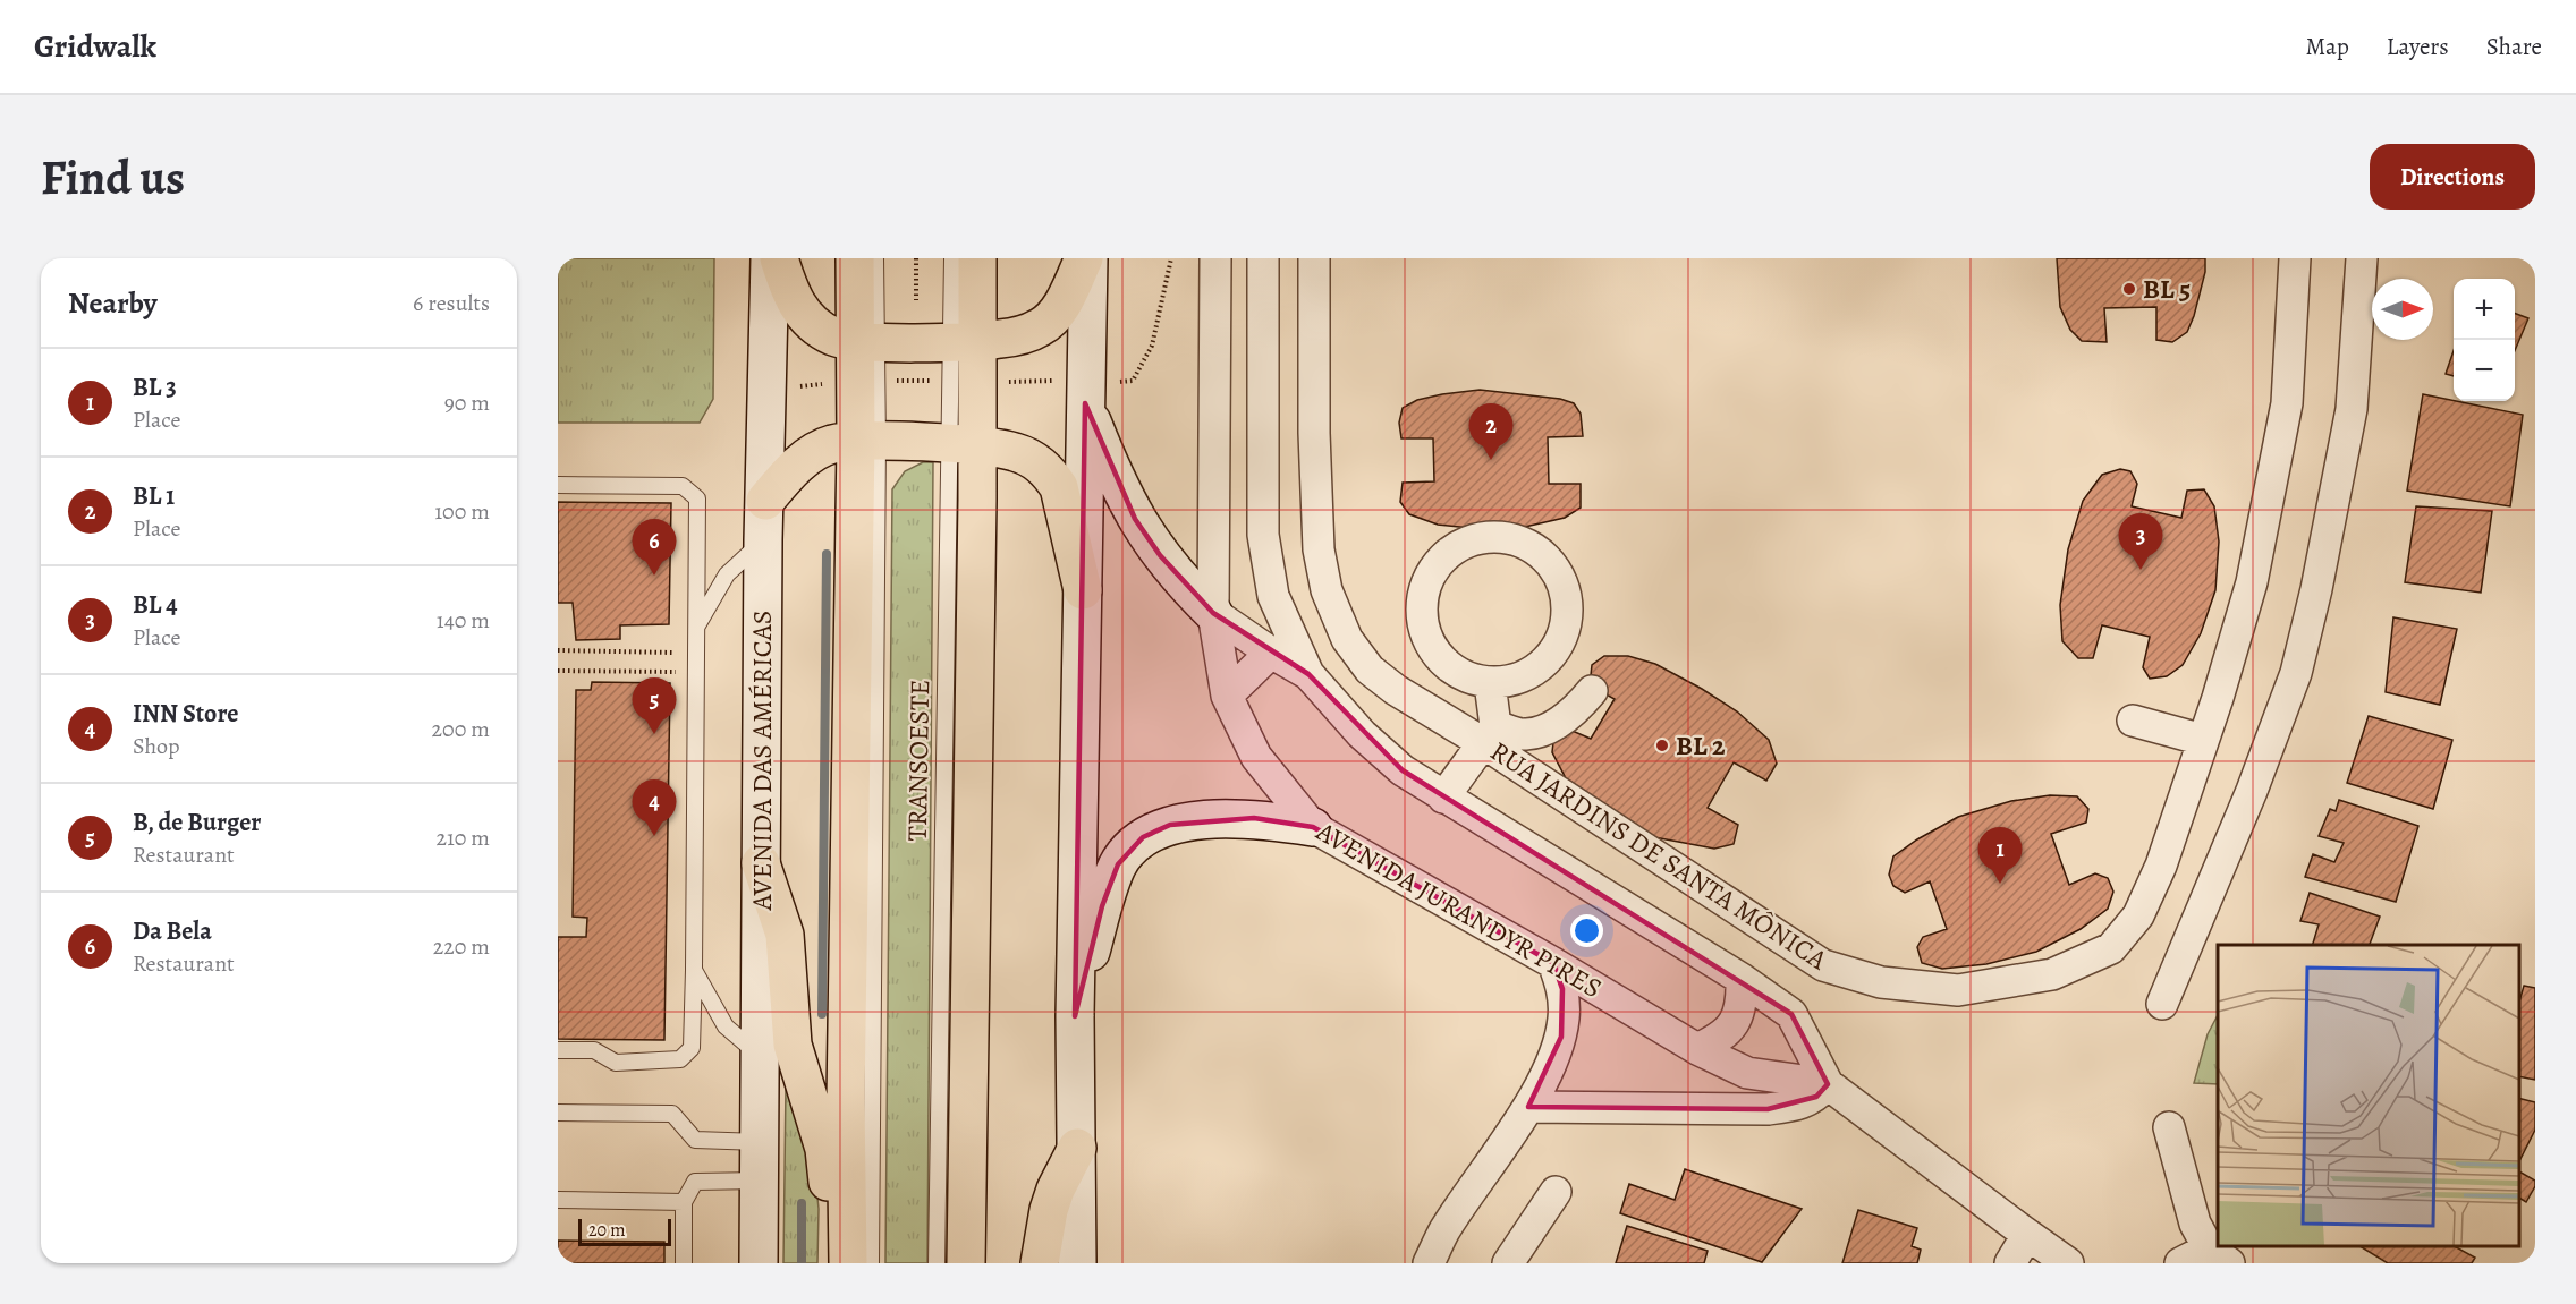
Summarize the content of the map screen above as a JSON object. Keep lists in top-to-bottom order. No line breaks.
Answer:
{"streets":{"main road":["AVENIDA DAS AMÉRICAS"],"street":["RUA JARDINS DE SANTA MÔNICA","AVENIDA JURANDYR PIRES"],"lane":["TRANSOESTE"]},"places":["BL 5","BL 2"],"scale_bar":"20 m","north":"right","page":{"header":"Gridwalk","nav":["Map","Layers","Share"],"buttons":"Directions","title":"Find us","heading":["Nearby","6 results"],"map_buttons":["+","−"],"list":[{"mark":"1","name":"BL 3","note":"Place","value":"90 m"},{"mark":"2","name":"BL 1","note":"Place","value":"100 m"},{"mark":"3","name":"BL 4","note":"Place","value":"140 m"},{"mark":"4","name":"INN Store","note":"Shop","value":"200 m"},{"mark":"5","name":"B, de Burger","note":"Restaurant","value":"210 m"},{"mark":"6","name":"Da Bela","note":"Restaurant","value":"220 m"}],"pins":["2","3","6","5","4","1"],"scale":"20 m"}}
